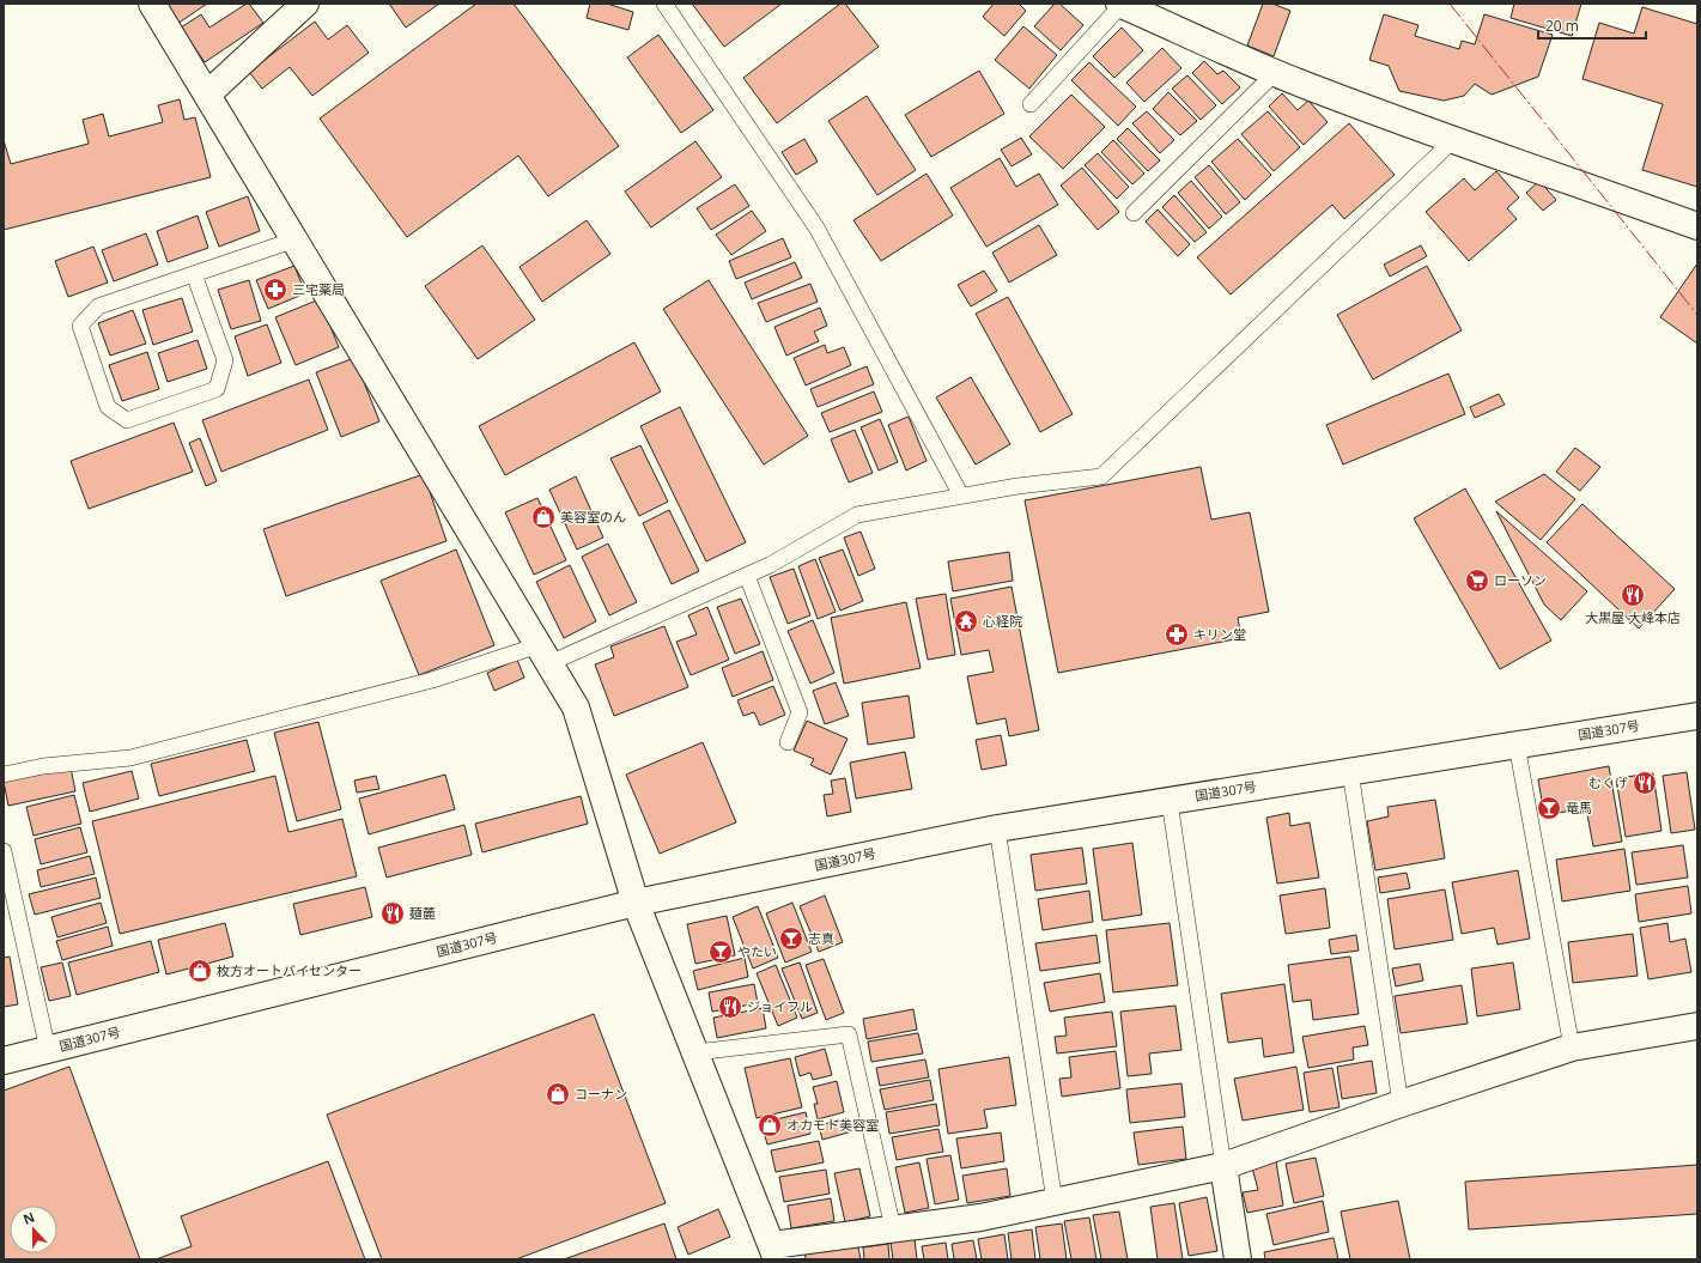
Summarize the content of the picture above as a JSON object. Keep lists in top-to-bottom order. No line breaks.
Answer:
{"streets":{"main road":["国道307号"]},"places":{"pharmacy":["三宅薬局","キリン堂"],"shop":["美容室のん","枚方オートバイセンター","コーナン","オカモト美容室"],"supermarket":["ローソン"],"restaurant":["大黒屋 大峰本店","むくげ","麺麓","ジョイフル"],"temple":["心経院"],"bar":["竜馬","志真","やたい"]},"scale_bar":"20 m","north":"top"}
